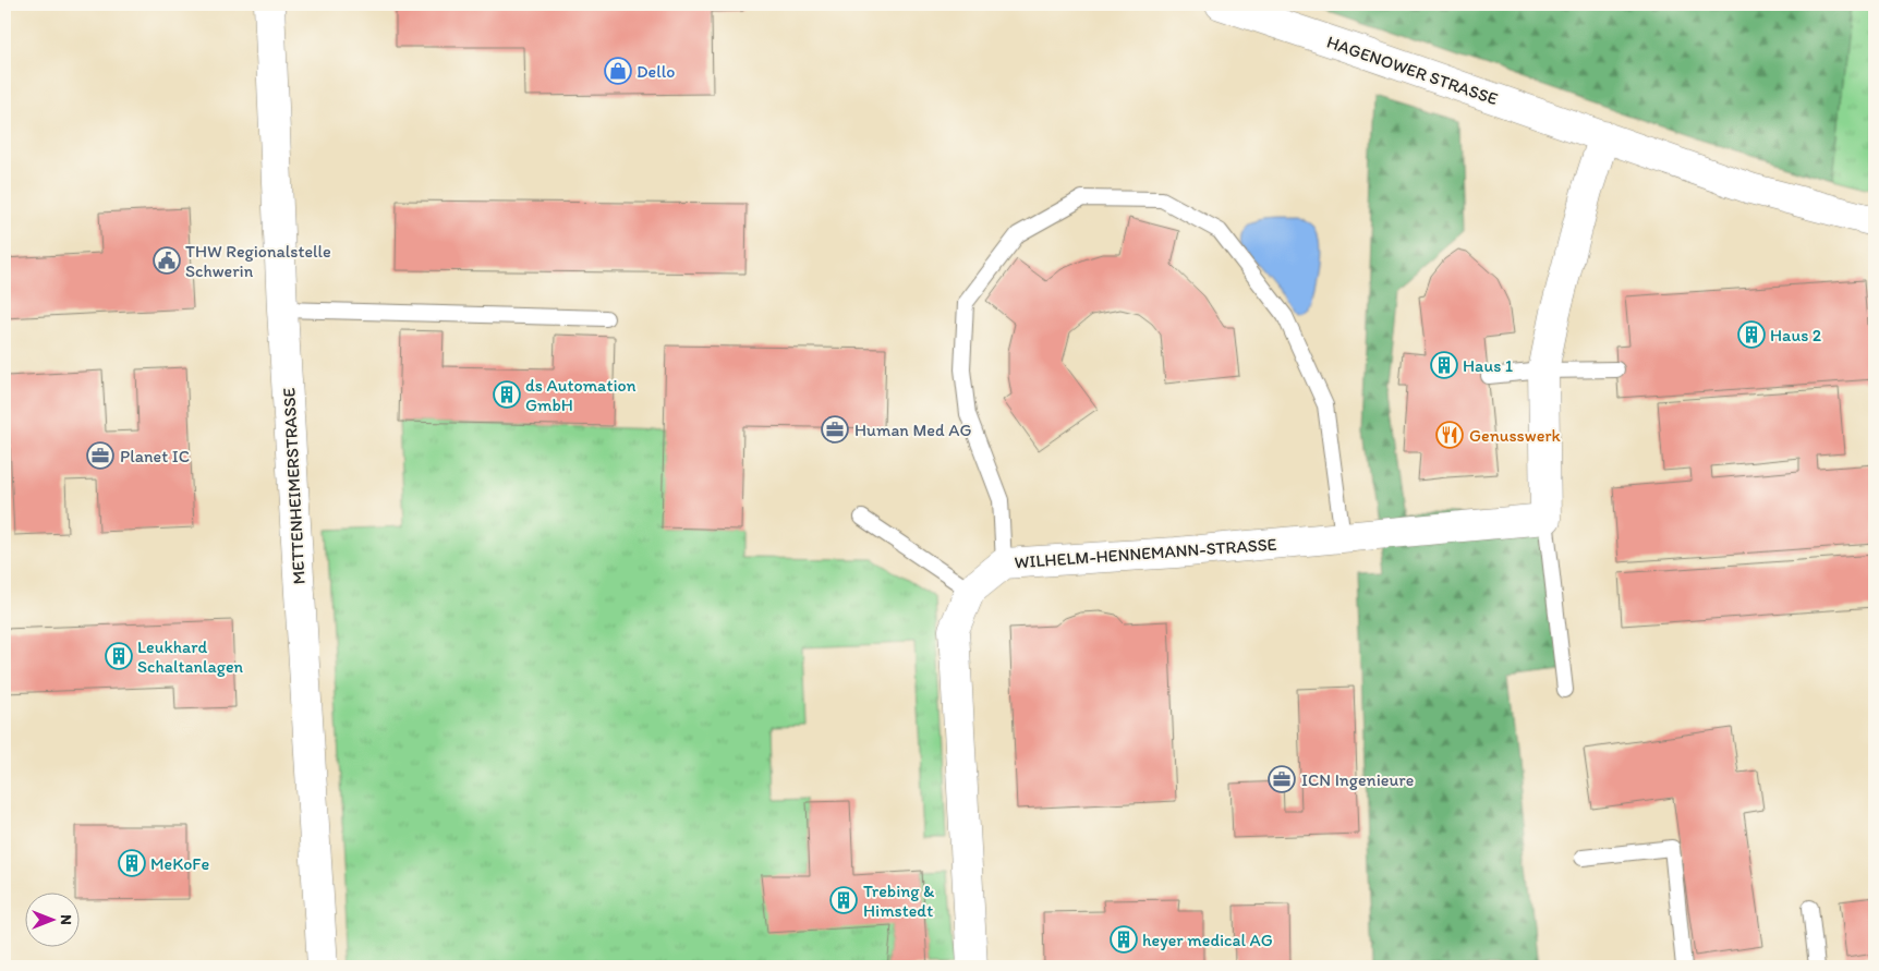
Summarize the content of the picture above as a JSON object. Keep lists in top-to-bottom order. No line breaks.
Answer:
{"streets":{"street":["HAGENOWER STRASSE","METTENHEIMERSTRASSE","WILHELM-HENNEMANN-STRASSE"]},"places":{"shop":["Dello"],"public building":["THW Regionalstelle Schwerin"],"building":["Haus 2","Haus 1","ds Automation GmbH","Leukhard Schaltanlagen","MeKoFe","Trebing & Himstedt","heyer medical AG"],"office":["Human Med AG","Planet IC","ICN Ingenieure"],"restaurant":["Genusswerk"]},"north":"right"}
